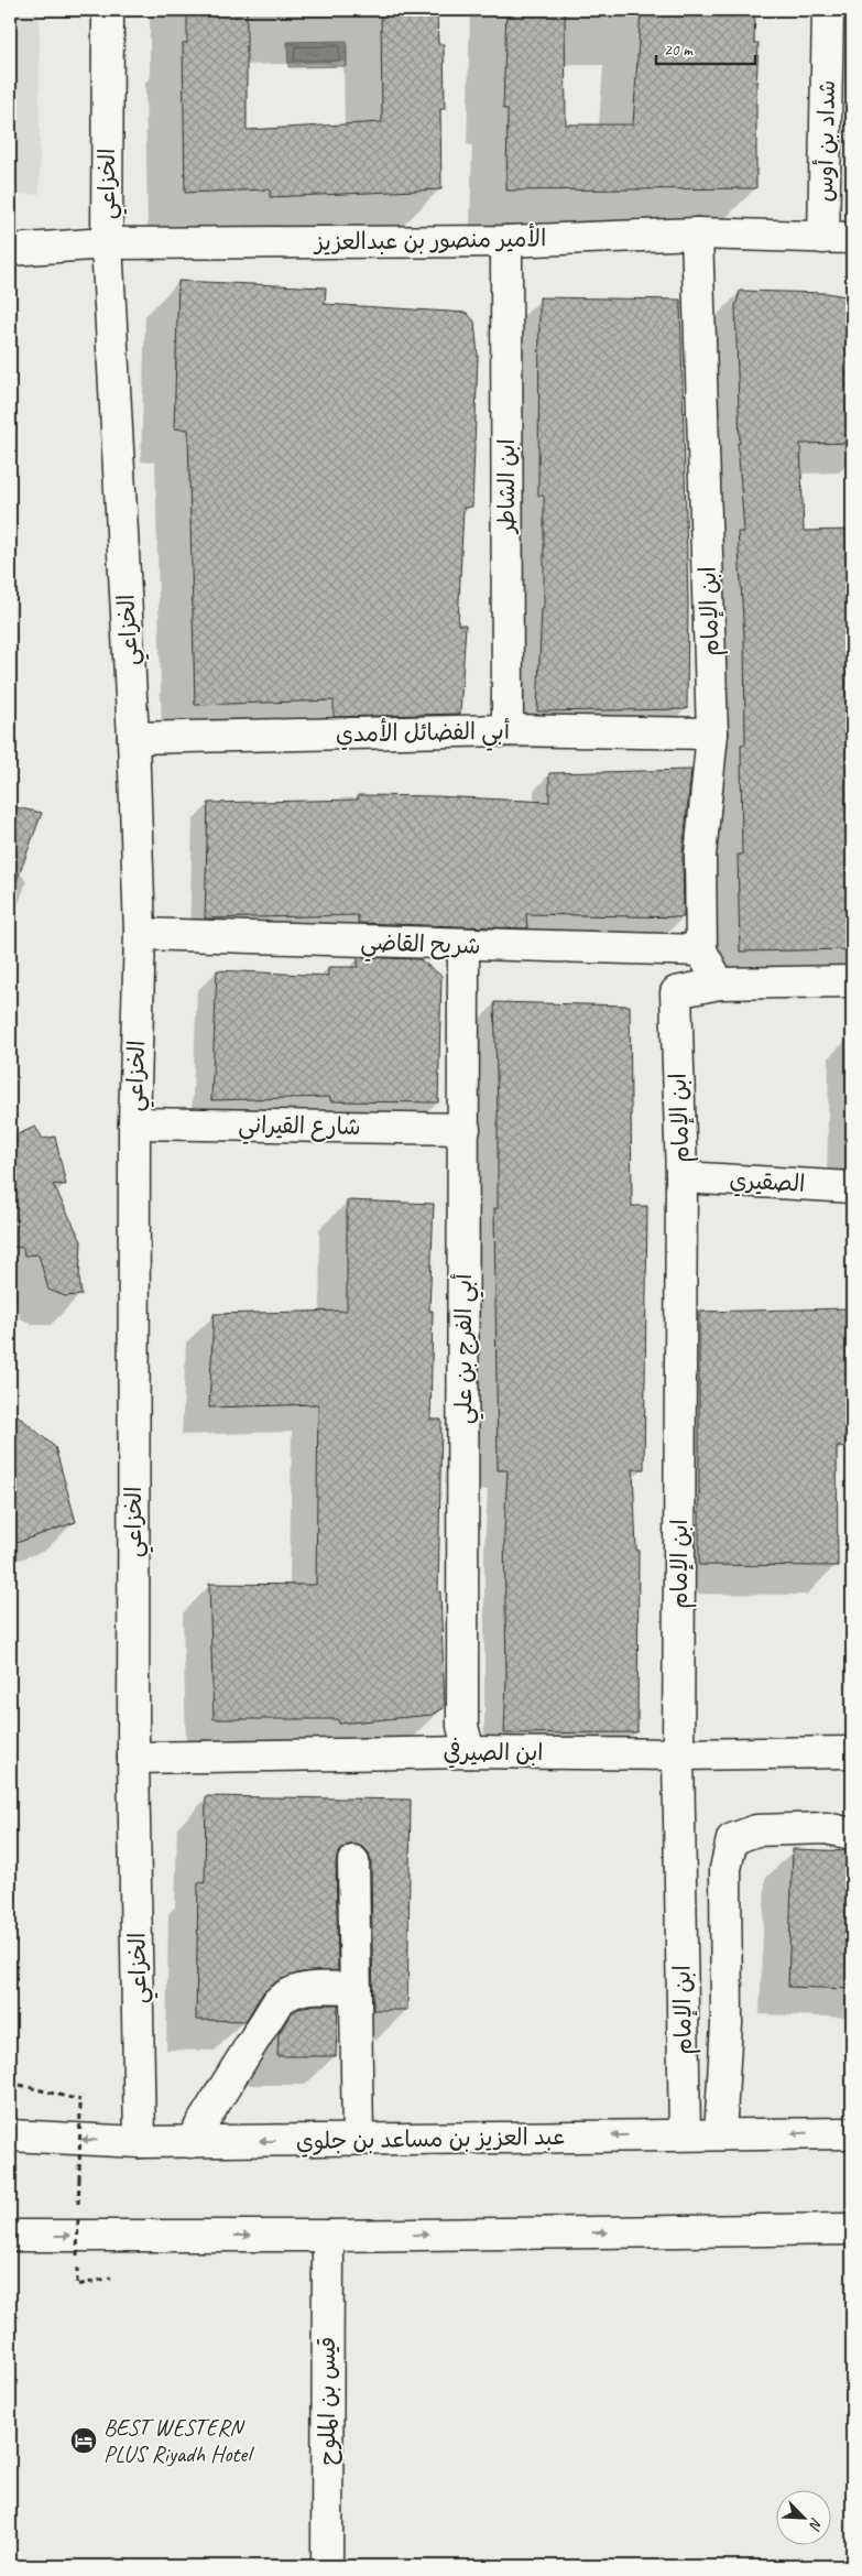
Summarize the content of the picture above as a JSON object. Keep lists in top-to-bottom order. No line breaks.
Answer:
{"streets":{"street":["شداد بن أوس","الخزاعي","الأمير منصور بن عبدالعزيز","ابن الشاطر","ابن الإمام","أبي الفضائل الأمدي","شريح القاضي","شارع القيراني","الصقيري","أبي الفرج بن علي","ابن الصيرفي","عبد العزيز بن مساعد بن جلوي","قيس بن الملوح"]},"crossings":[["شداد بن أوس","الأمير منصور بن عبدالعزيز"],["الخزاعي","الأمير منصور بن عبدالعزيز"],["الخزاعي","أبي الفضائل الأمدي"],["الخزاعي","شريح القاضي"],["الخزاعي","شارع القيراني"],["الخزاعي","ابن الصيرفي"],["الخزاعي","عبد العزيز بن مساعد بن جلوي"],["الأمير منصور بن عبدالعزيز","ابن الشاطر"],["الأمير منصور بن عبدالعزيز","ابن الإمام"],["ابن الشاطر","أبي الفضائل الأمدي"],["ابن الإمام","أبي الفضائل الأمدي"],["ابن الإمام","شريح القاضي"],["ابن الإمام","الصقيري"],["ابن الإمام","ابن الصيرفي"],["ابن الإمام","عبد العزيز بن مساعد بن جلوي"],["شريح القاضي","أبي الفرج بن علي"],["شارع القيراني","أبي الفرج بن علي"],["أبي الفرج بن علي","ابن الصيرفي"]],"places":{"hotel":["BEST WESTERN PLUS Riyadh Hotel"]},"scale_bar":"20 m","north":"bottom right"}
